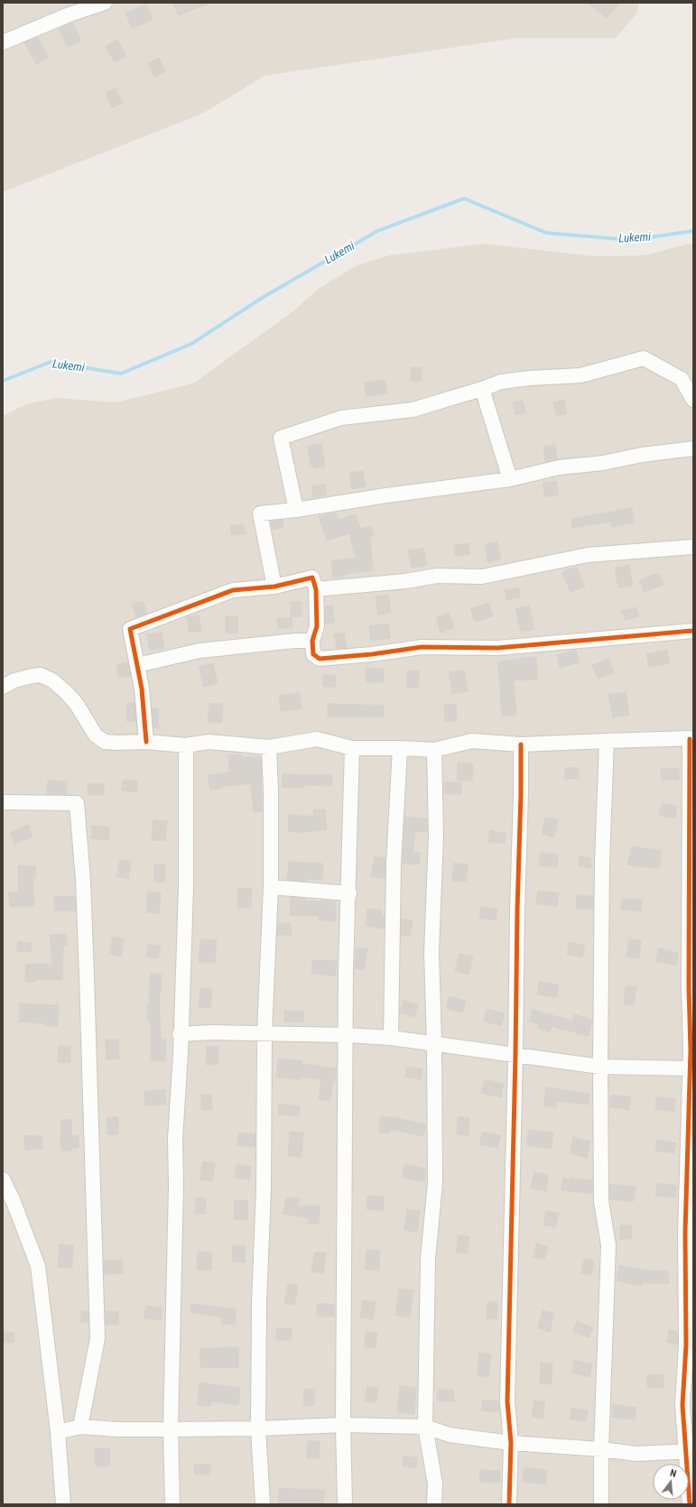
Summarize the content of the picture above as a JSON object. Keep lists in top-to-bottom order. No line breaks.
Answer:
{"water":["Lukemi"],"north":"top"}
